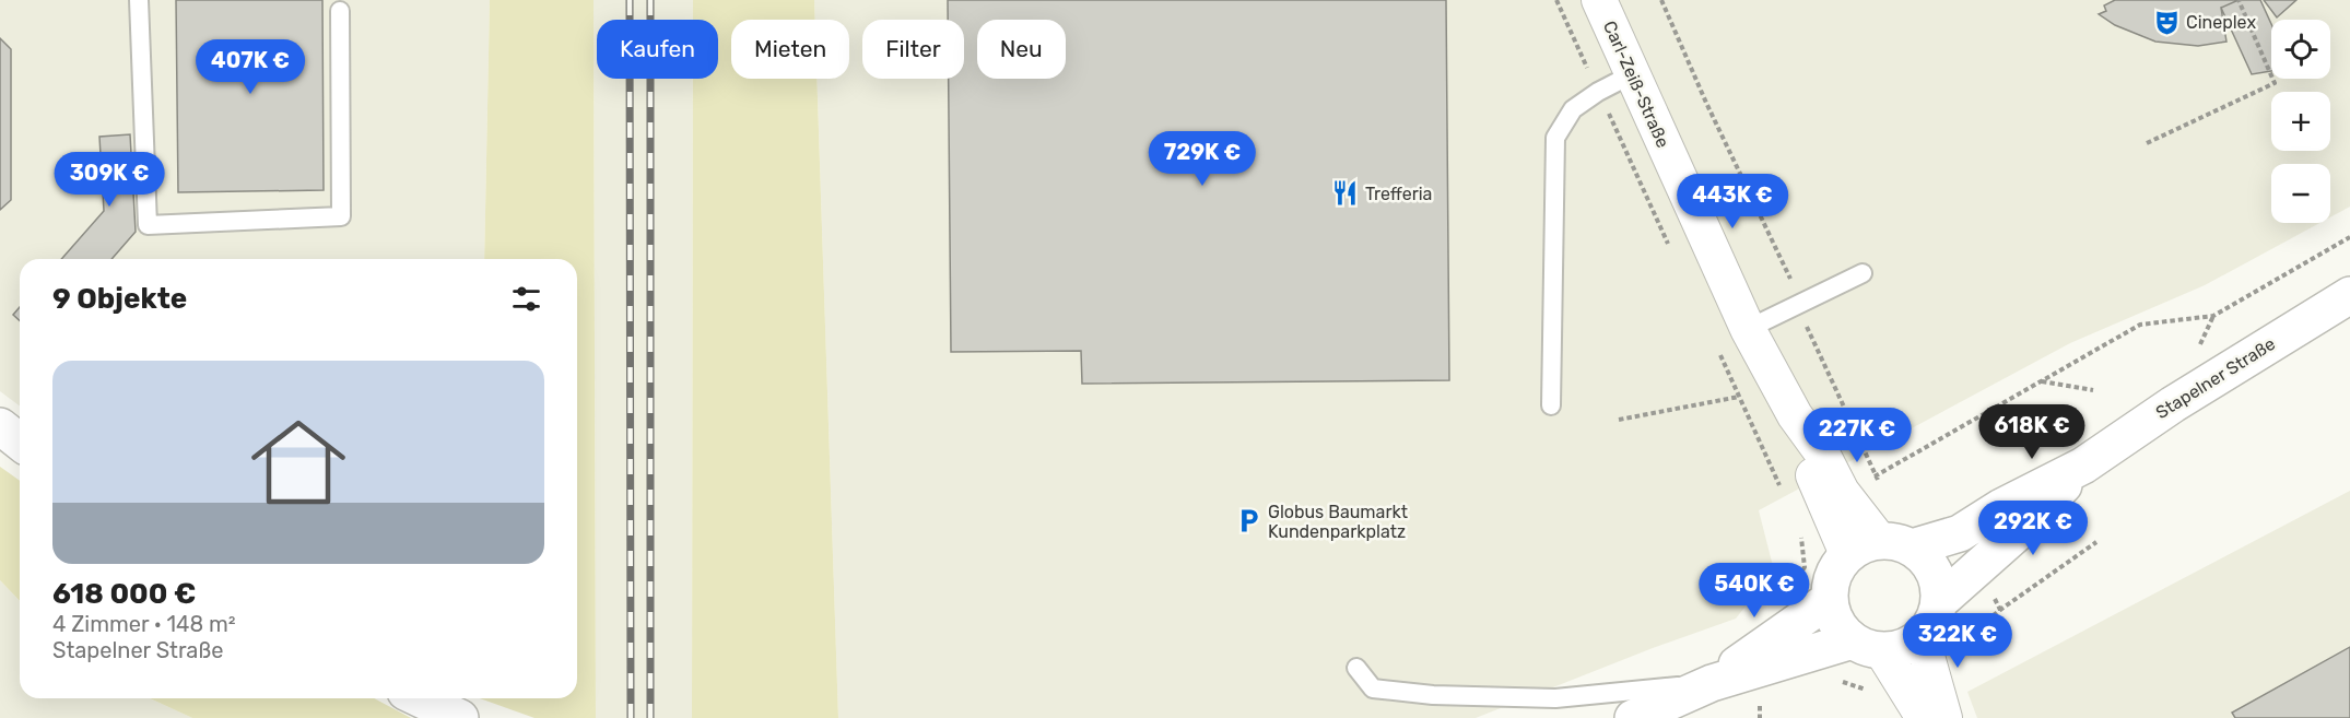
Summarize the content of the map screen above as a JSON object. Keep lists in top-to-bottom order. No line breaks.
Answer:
{"streets":{"street":["Carl-Zeiß-Straße","Stapelner Straße"]},"crossings":[["Carl-Zeiß-Straße","Stapelner Straße"]],"places":{"theatre":["Cineplex"],"restaurant":["Trefferia"],"parking":["Globus Baumarkt Kundenparkplatz"]},"page":{"map_buttons":["+","−"],"chip":["Kaufen","Mieten","Filter","Neu"],"price":["407K €","729K €","309K €","443K €","618K €","227K €","292K €","540K €","322K €"],"heading":"9 Objekte","list":[{"name":"618 000 €","note":"4 Zimmer · 148 m² · Stapelner Straße"}]}}
